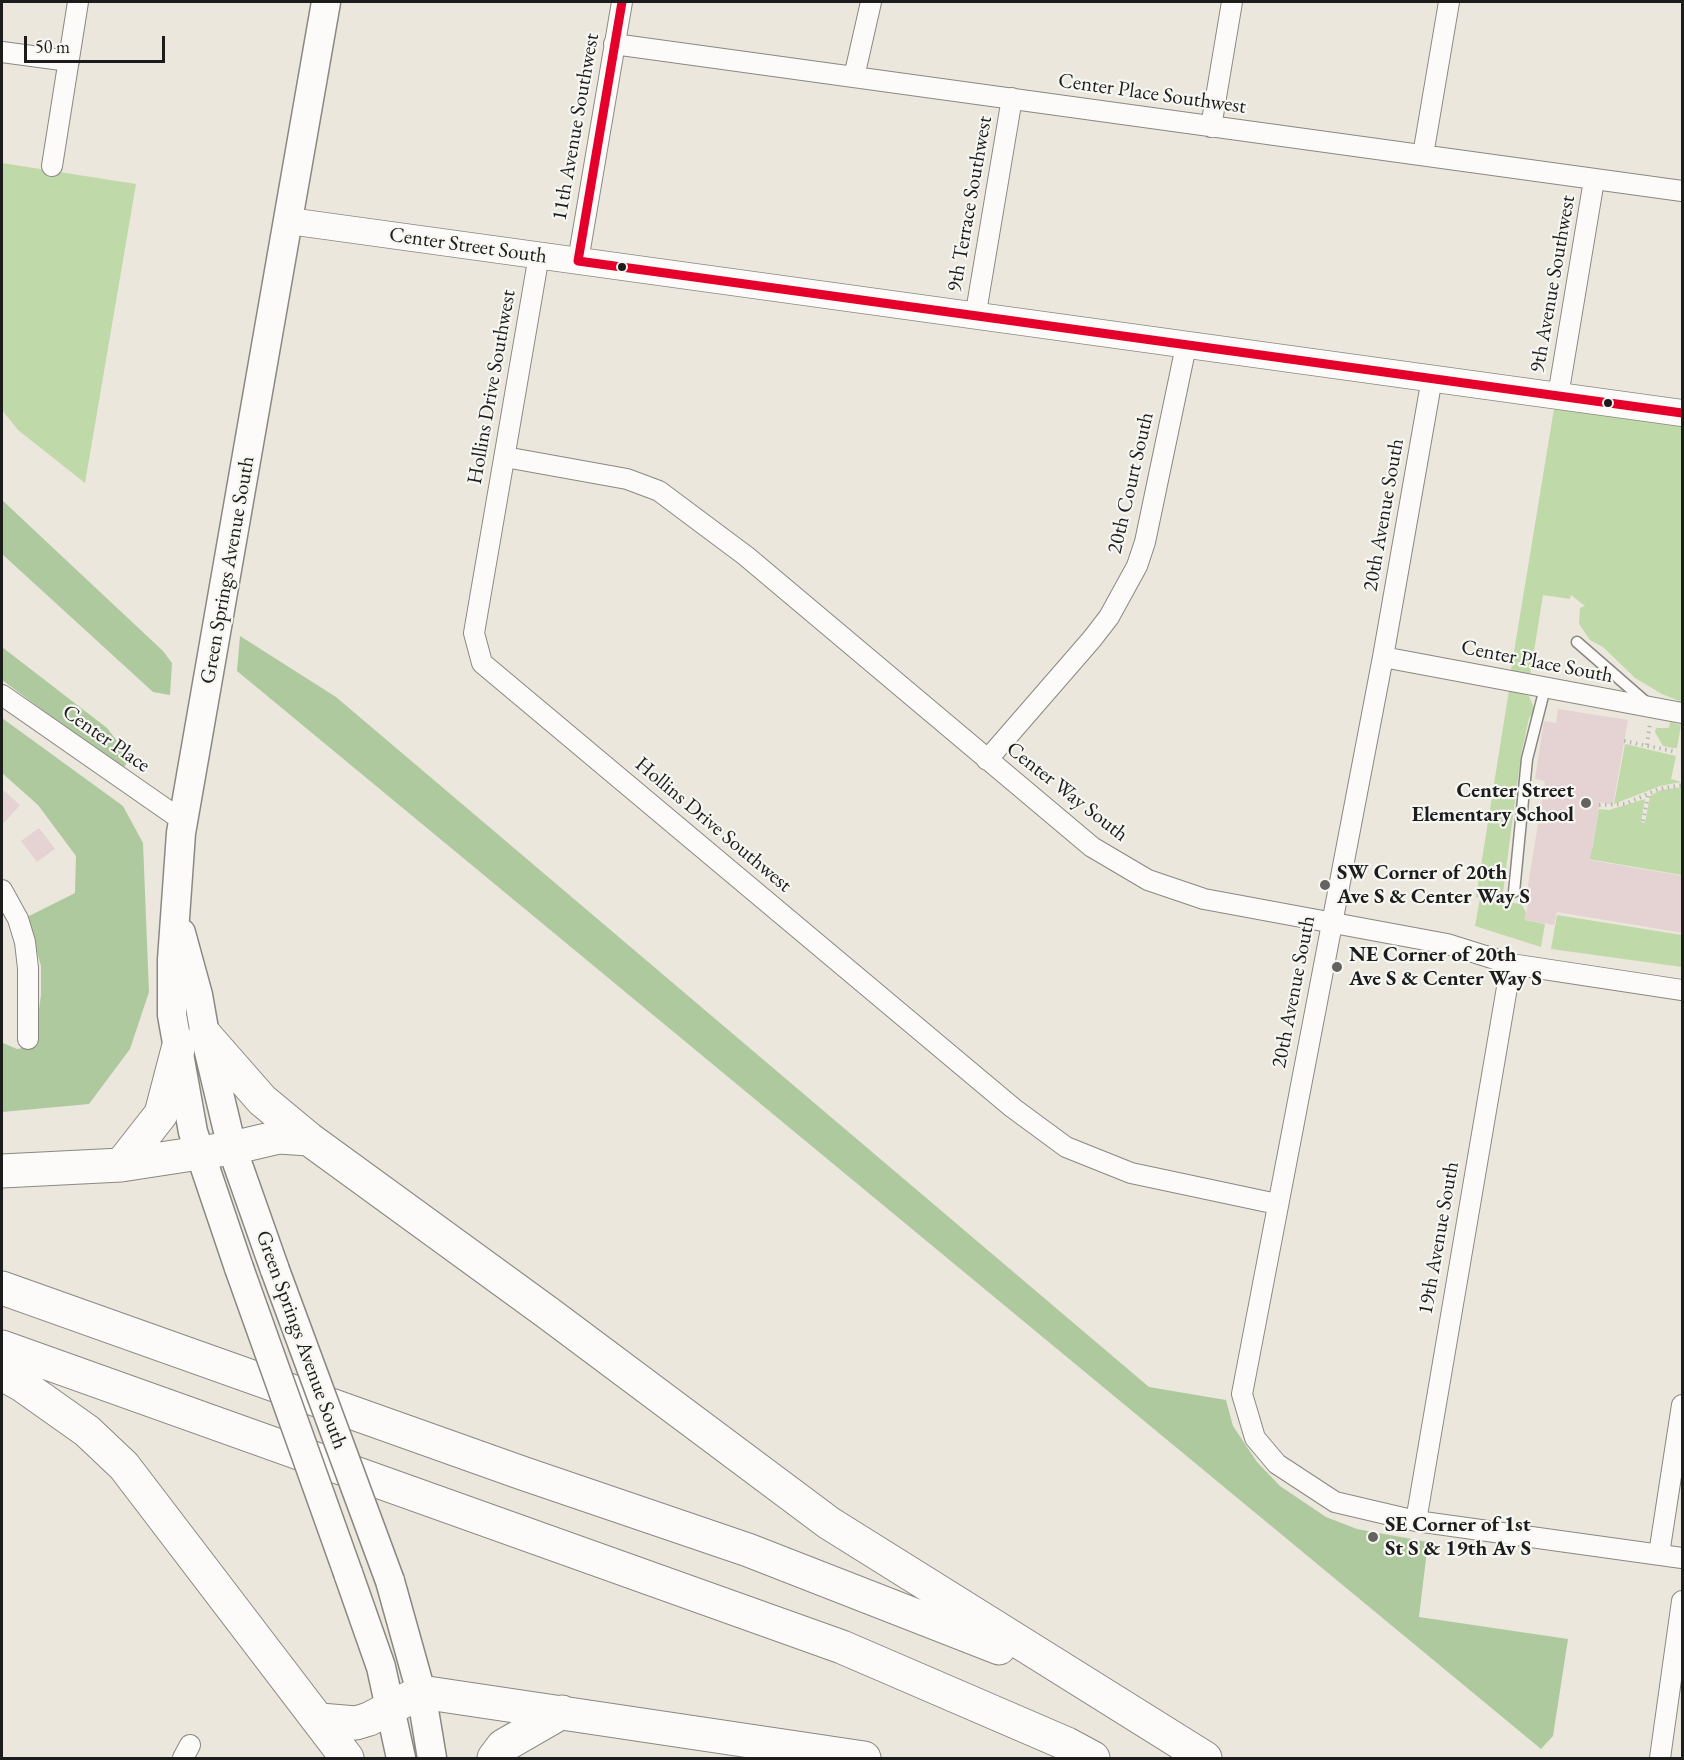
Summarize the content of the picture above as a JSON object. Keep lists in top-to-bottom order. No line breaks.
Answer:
{"streets":{"main road":["Green Springs Avenue South"],"street":["Center Place Southwest","11th Avenue Southwest","9th Terrace Southwest","Center Street South","9th Avenue Southwest","Hollins Drive Southwest","20th Court South","20th Avenue South","Center Place South","Center Place","Center Way South","19th Avenue South"]},"crossings":[["Center Place Southwest","11th Avenue Southwest"],["Center Place Southwest","9th Terrace Southwest"],["Center Place Southwest","9th Avenue Southwest"],["11th Avenue Southwest","Center Street South"],["9th Terrace Southwest","Center Street South"],["Center Street South","9th Avenue Southwest"],["Center Street South","Hollins Drive Southwest"],["Center Street South","20th Court South"],["Center Street South","20th Avenue South"],["Center Street South","Green Springs Avenue South"],["Hollins Drive Southwest","20th Avenue South"],["Hollins Drive Southwest","Center Way South"],["20th Court South","Center Way South"],["20th Avenue South","Center Place South"],["20th Avenue South","Center Way South"],["20th Avenue South","19th Avenue South"],["Green Springs Avenue South","Center Place"],["Center Way South","19th Avenue South"]],"places":["Center Street Elementary School","SW Corner of 20th Ave S & Center Way S","NE Corner of 20th Ave S & Center Way S","SE Corner of 1st St S & 19th Av S"],"scale_bar":"50 m"}
